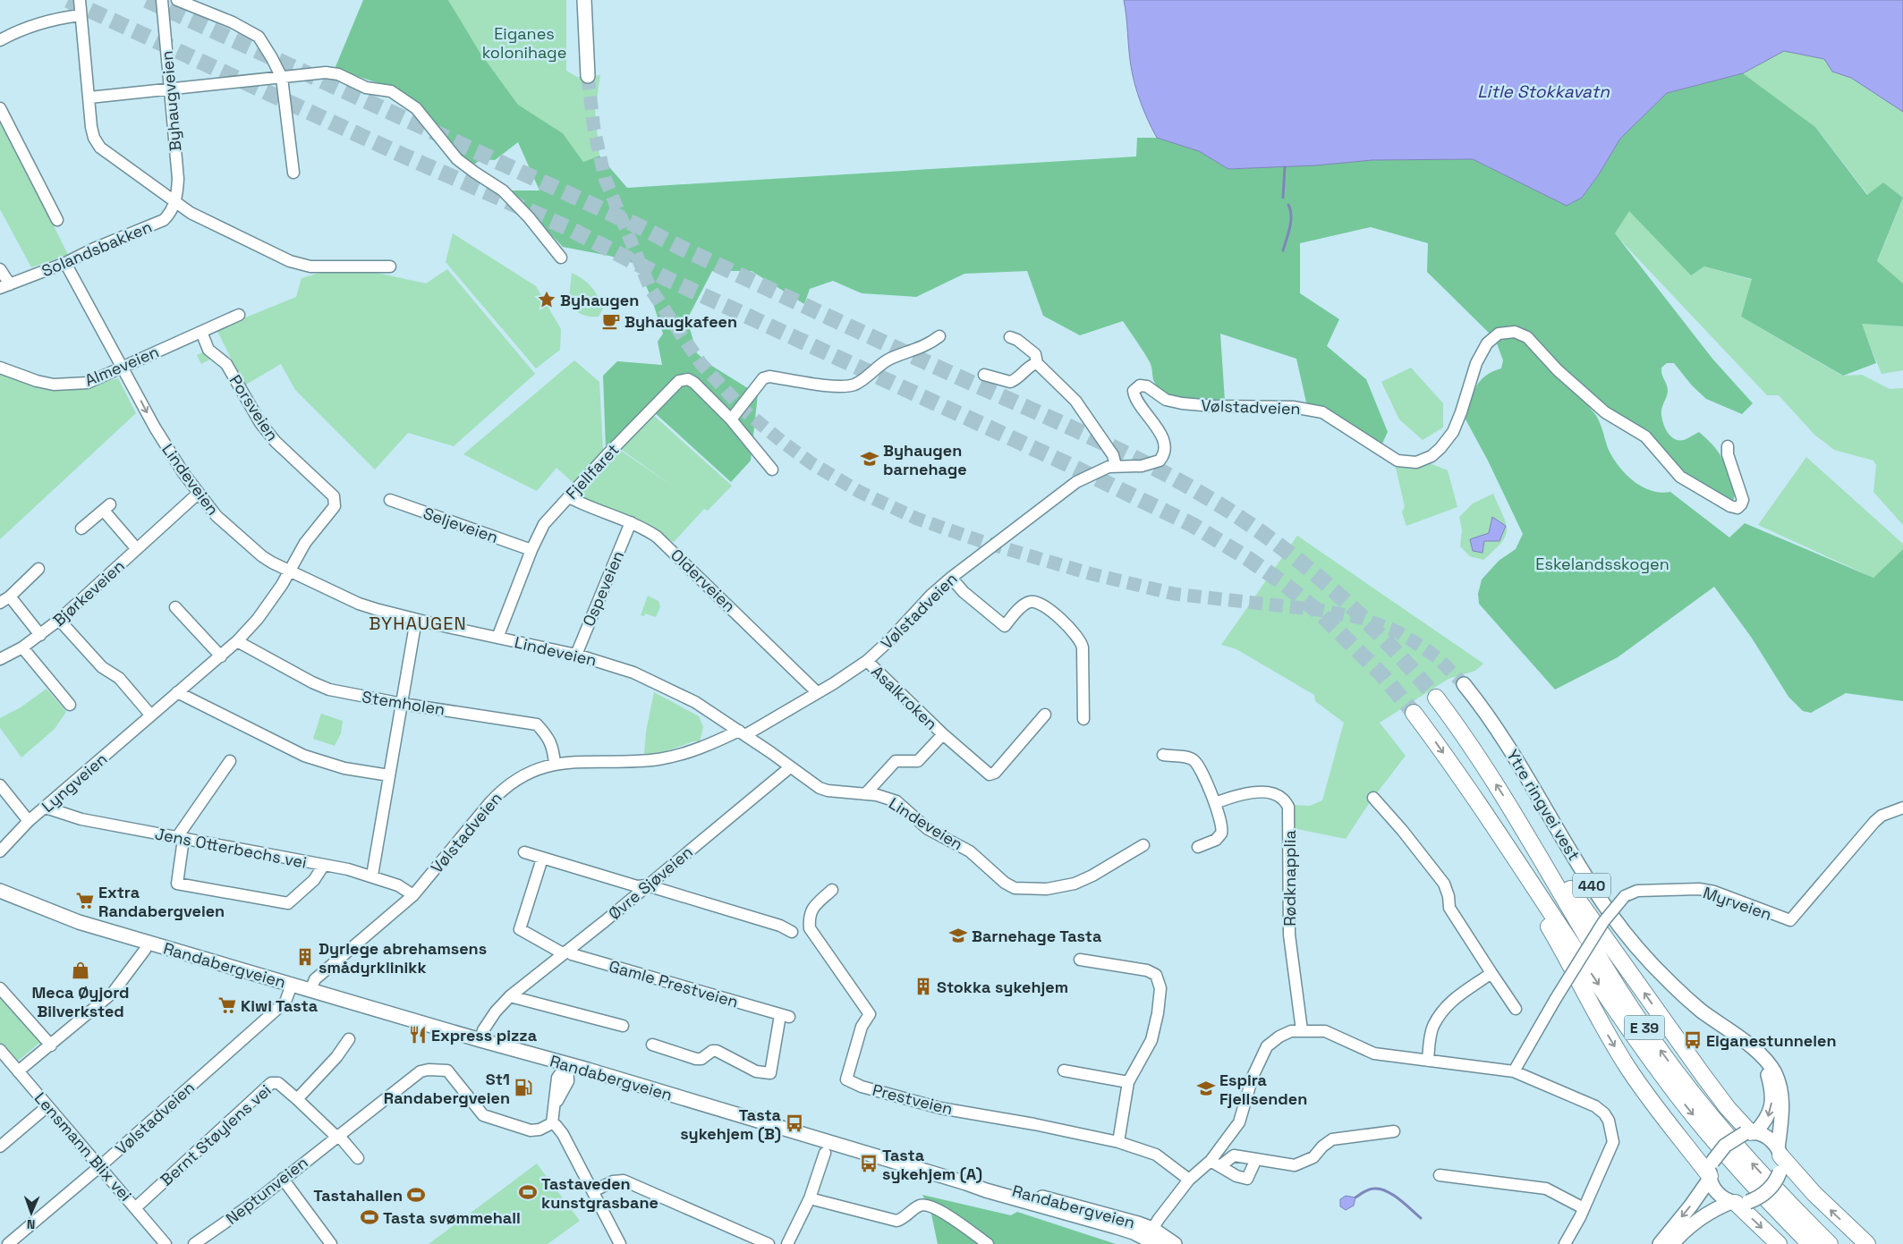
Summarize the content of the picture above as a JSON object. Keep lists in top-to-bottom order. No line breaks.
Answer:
{"streets":{"highway":["E 39"],"main road":["Ytre ringvei vest","440","Randabergveien"],"street":["Byhaugveien","Solandsbakken","Almeveien","Vølstadveien","Porsveien","Fjellfaret","Lindeveien","Seljeveien","Olderveien","Ospeveien","Bjørkeveien","Asalkroken","Stemholen","Lyngveien","Jens Otterbechs vei","Rødknapplia","Øvre Sjøveien","Myrveien","Gamle Prestveien","Prestveien","Bernt Støylens vei","Lensmann Blix vei","Neptunveien"]},"crossings":[["Byhaugveien","Solandsbakken"],["Solandsbakken","Lindeveien"],["Almeveien","Porsveien"],["Almeveien","Lindeveien"],["Vølstadveien","Lindeveien"],["Vølstadveien","Olderveien"],["Vølstadveien","Asalkroken"],["Vølstadveien","Stemholen"],["Vølstadveien","Jens Otterbechs vei"],["Vølstadveien","Randabergveien"],["Vølstadveien","Lensmann Blix vei"],["Porsveien","Lyngveien"],["Fjellfaret","Lindeveien"],["Fjellfaret","Seljeveien"],["Fjellfaret","Olderveien"],["Lindeveien","Ospeveien"],["Lindeveien","Bjørkeveien"],["Lindeveien","Asalkroken"],["Lindeveien","Lyngveien"],["Lindeveien","Øvre Sjøveien"],["Olderveien","Ospeveien"],["Stemholen","Lyngveien"],["Lyngveien","Jens Otterbechs vei"],["Ytre ringvei vest","440"],["Ytre ringvei vest","E 39"],["Øvre Sjøveien","Randabergveien"],["Øvre Sjøveien","Gamle Prestveien"],["440","E 39"],["Bernt Støylens vei","Lensmann Blix vei"],["Bernt Støylens vei","Neptunveien"]],"districts":["BYHAUGEN"],"water":["Litle Stokkavatn"],"parks":["Eiganes kolonihage","Eskelandsskogen"],"places":{"place":["Byhaugen"],"cafe":["Byhaugkafeen"],"school or university":["Byhaugen barnehage","Barnehage Tasta","Espira Fjellsenden"],"supermarket":["Extra Randabergveien","Kiwi Tasta"],"building":["Dyrlege abrehamsens smådyrklinikk","Stokka sykehjem"],"shop":["Meca Øyjord Bilverksted"],"restaurant":["Express pizza"],"bus stop":["Eiganestunnelen","Tasta sykehjem (B)","Tasta sykehjem (A)"],"fuel station":["St1 Randabergveien"],"sports":["Tastaveden kunstgrasbane","Tastahallen","Tasta svømmehall"]},"north":"bottom"}
